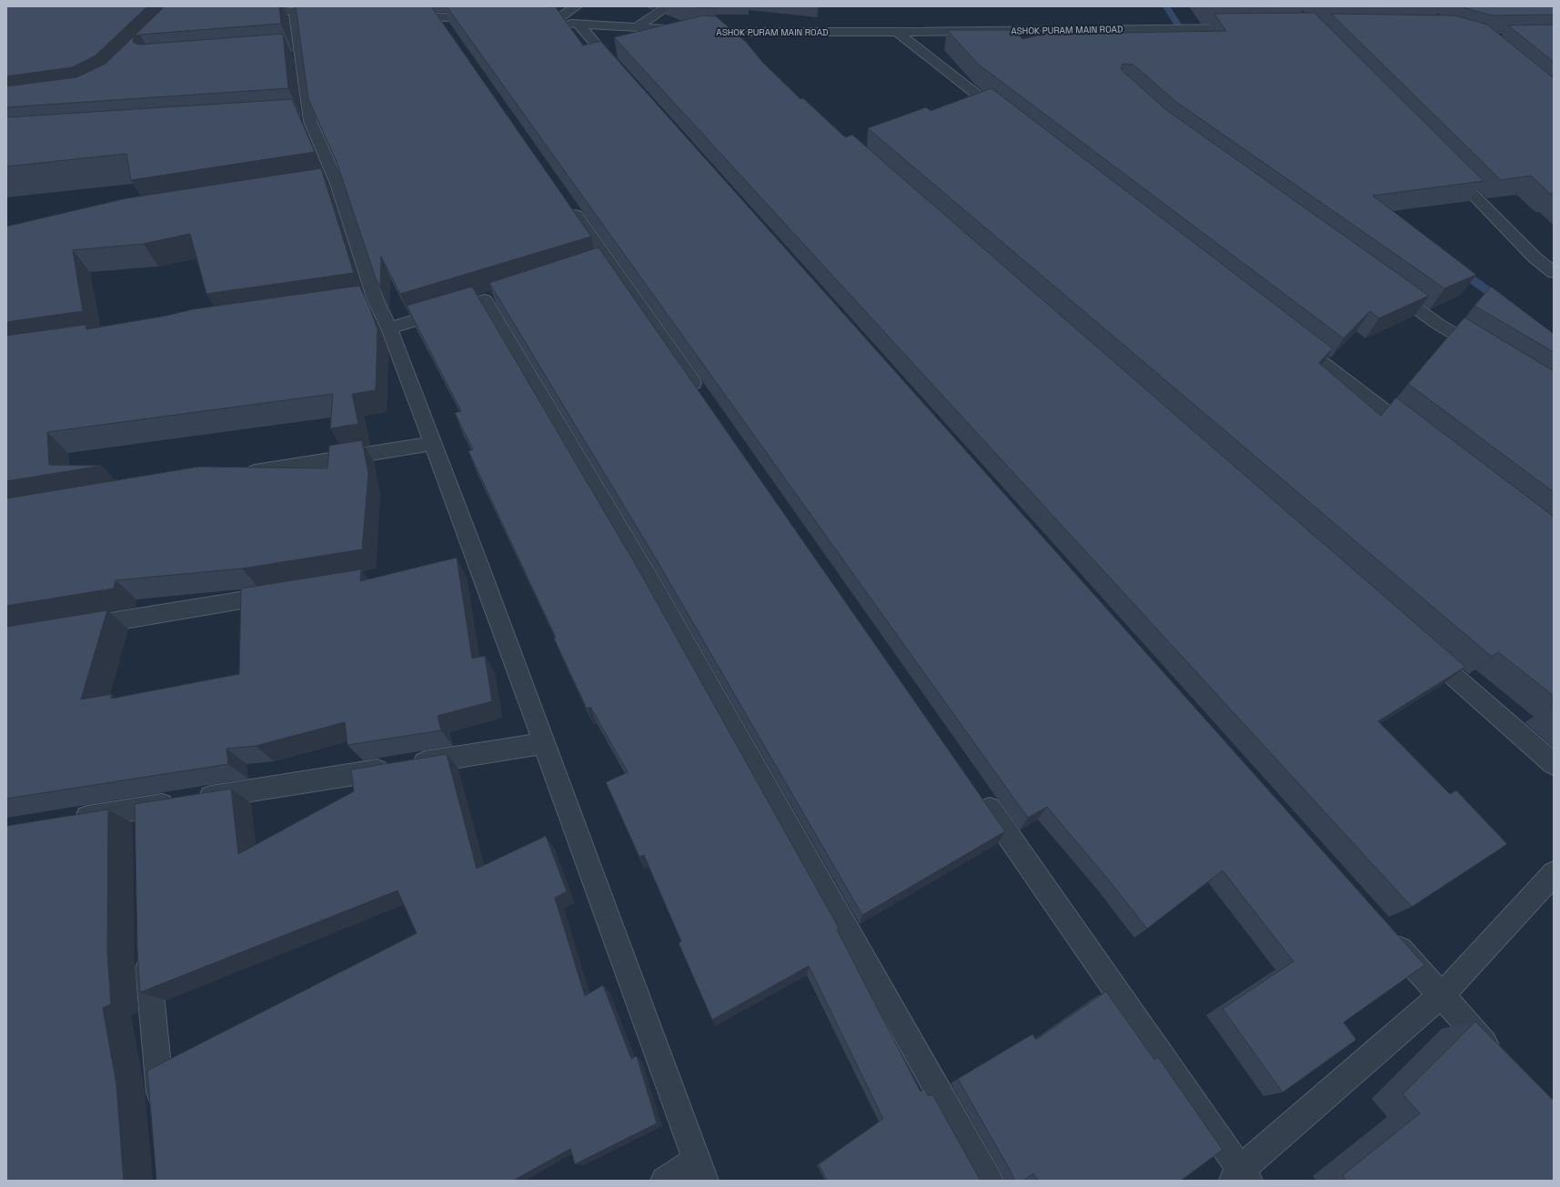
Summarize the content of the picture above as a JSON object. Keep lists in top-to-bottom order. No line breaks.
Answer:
{"streets":{"street":["ASHOK PURAM MAIN ROAD"]}}
